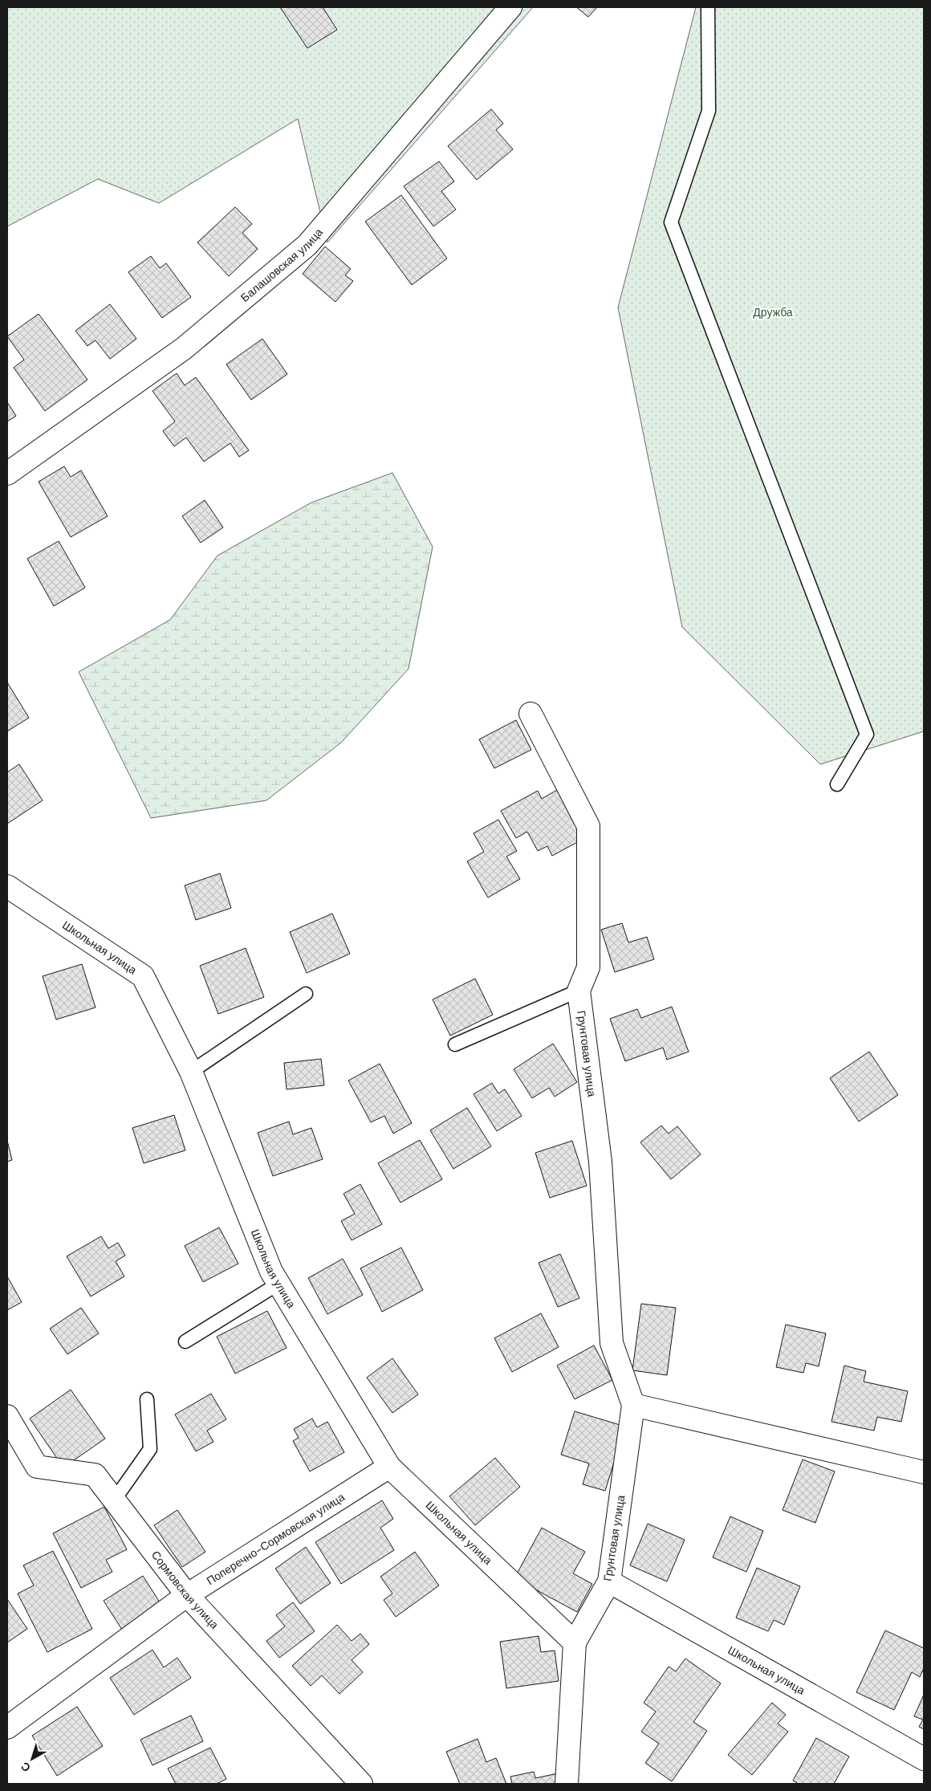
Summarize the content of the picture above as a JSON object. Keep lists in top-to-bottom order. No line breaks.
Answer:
{"streets":{"street":["Балашовская улица","Школьная улица","Грунтовая улица","Поперечно-Сормовская улица","Сормовская улица"]},"crossings":[["Школьная улица","Грунтовая улица"],["Школьная улица","Поперечно-Сормовская улица"],["Поперечно-Сормовская улица","Сормовская улица"]],"parks":["Дружба"],"north":"bottom left"}
